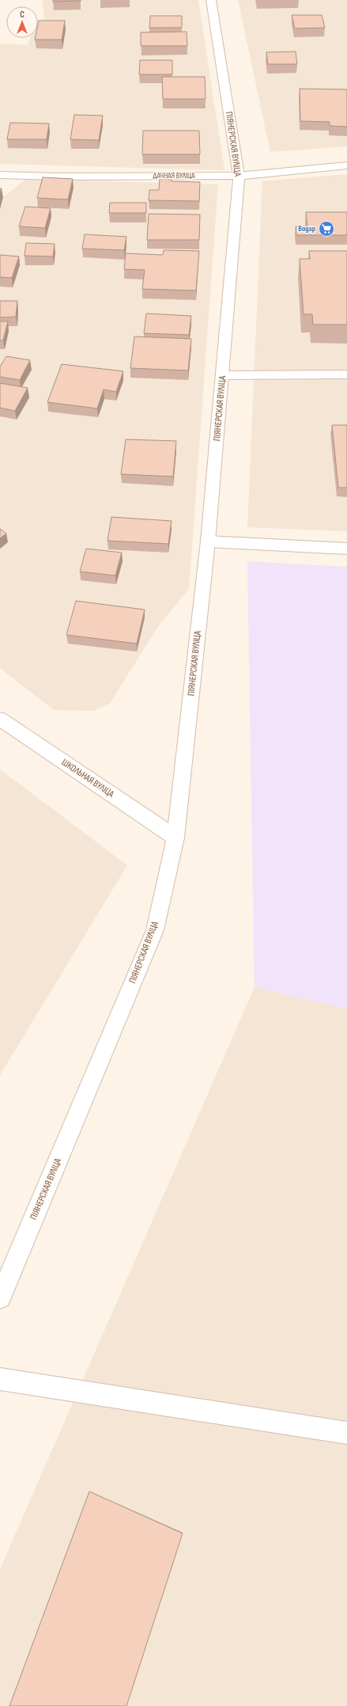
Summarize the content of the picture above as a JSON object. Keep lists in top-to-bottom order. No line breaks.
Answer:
{"streets":{"street":["ПІЯНЕРСКАЯ ВУЛІЦА","ДАЧНАЯ ВУЛІЦА","ШКОЛЬНАЯ ВУЛІЦА"]},"crossings":[["ПІЯНЕРСКАЯ ВУЛІЦА","ДАЧНАЯ ВУЛІЦА"],["ПІЯНЕРСКАЯ ВУЛІЦА","ШКОЛЬНАЯ ВУЛІЦА"]],"places":{"supermarket":["Водар"]},"north":"top"}
